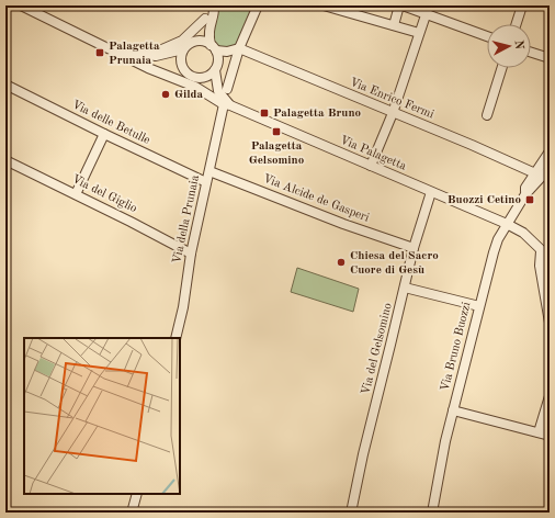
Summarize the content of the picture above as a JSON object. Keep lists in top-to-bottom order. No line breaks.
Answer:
{"streets":{"street":["Via Enrico Fermi","Via delle Betulle","Via Palagetta","Via del Giglio","Via Alcide de Gasperi","Via della Prunaia","Via Bruno Buozzi","Via del Gelsomino"]},"crossings":[["Via Enrico Fermi","Via Bruno Buozzi"],["Via delle Betulle","Via della Prunaia"],["Via Palagetta","Via della Prunaia"],["Via Palagetta","Via Bruno Buozzi"],["Via Palagetta","Via del Gelsomino"],["Via del Giglio","Via della Prunaia"],["Via Alcide de Gasperi","Via della Prunaia"],["Via Alcide de Gasperi","Via del Gelsomino"]],"places":{"transit":["Palagetta Prunaia","Palagetta Bruno","Palagetta Gelsomino","Buozzi Cetino"],"other":["Gilda","Chiesa del Sacro Cuore di Gesù"]},"north":"right"}
